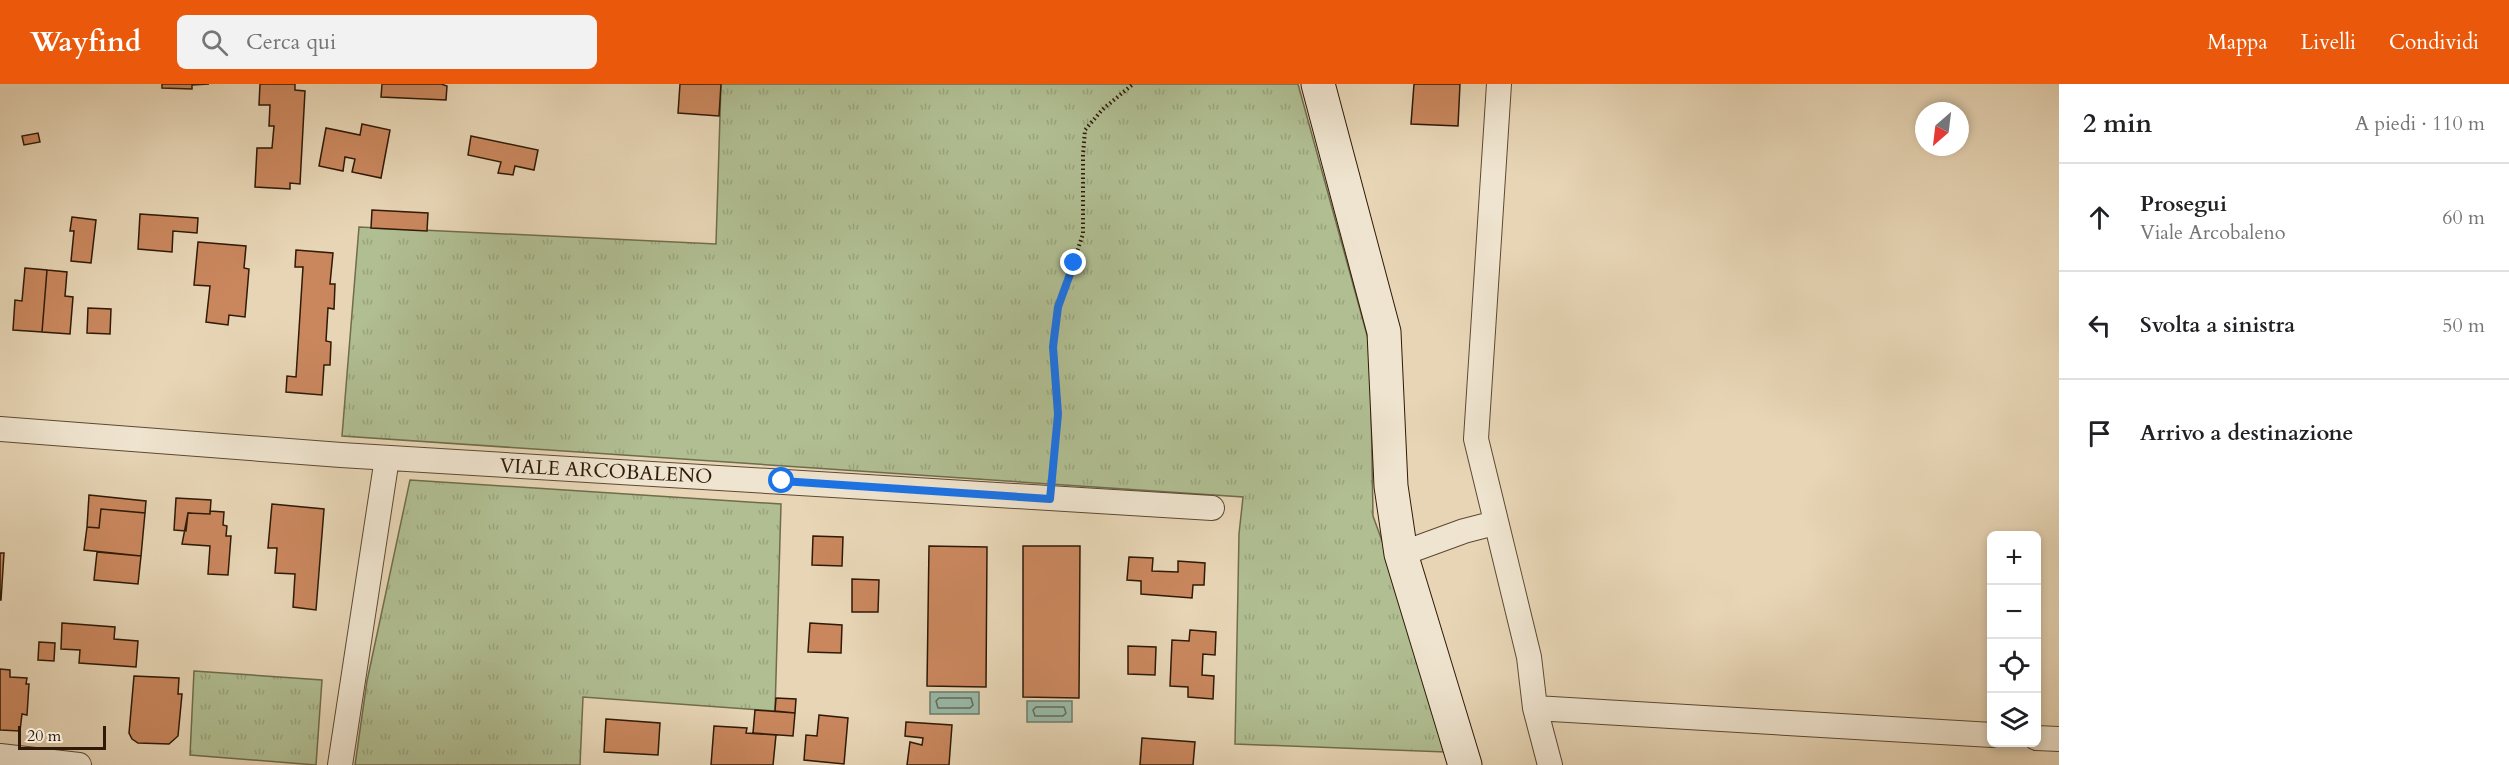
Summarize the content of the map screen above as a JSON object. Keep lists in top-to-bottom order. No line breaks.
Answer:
{"streets":{"street":["VIALE ARCOBALENO"]},"scale_bar":"20 m","north":"bottom left","page":{"header":"Wayfind","search":"Cerca qui","nav":["Mappa","Livelli","Condividi"],"heading":["2 min","A piedi · 110 m"],"list":[["Prosegui","Viale Arcobaleno","60 m"],["Svolta a sinistra","50 m"],"Arrivo a destinazione"],"map_buttons":["+","−"],"scale":"20 m"}}
